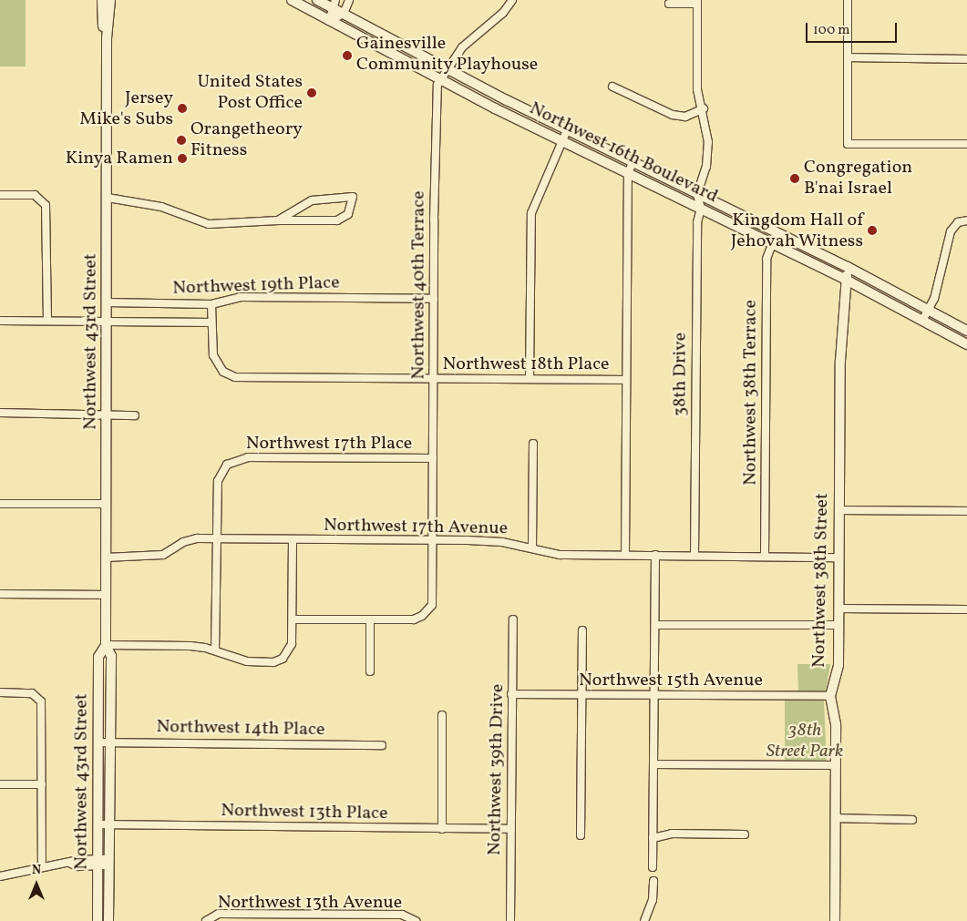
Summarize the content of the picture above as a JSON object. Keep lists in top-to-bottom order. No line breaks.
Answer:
{"streets":{"main road":["Northwest 16th Boulevard","Northwest 43rd Street","Northwest 38th Street"],"street":["Northwest 40th Terrace","Northwest 19th Place","Northwest 18th Place","38th Drive","Northwest 38th Terrace","Northwest 17th Place","Northwest 17th Avenue","Northwest 15th Avenue","Northwest 14th Place","Northwest 39th Drive","Northwest 13th Place","Northwest 13th Avenue"]},"crossings":[["Northwest 16th Boulevard","Northwest 40th Terrace"],["Northwest 16th Boulevard","38th Drive"],["Northwest 16th Boulevard","Northwest 38th Terrace"],["Northwest 16th Boulevard","Northwest 38th Street"],["Northwest 40th Terrace","Northwest 19th Place"],["Northwest 40th Terrace","Northwest 18th Place"],["Northwest 40th Terrace","Northwest 17th Place"],["Northwest 40th Terrace","Northwest 17th Avenue"],["Northwest 19th Place","Northwest 43rd Street"],["Northwest 19th Place","Northwest 18th Place"],["Northwest 43rd Street","Northwest 17th Avenue"],["Northwest 43rd Street","Northwest 14th Place"],["Northwest 43rd Street","Northwest 13th Place"],["38th Drive","Northwest 17th Avenue"],["Northwest 38th Terrace","Northwest 17th Avenue"],["Northwest 17th Place","Northwest 17th Avenue"],["Northwest 17th Avenue","Northwest 38th Street"],["Northwest 38th Street","Northwest 15th Avenue"],["Northwest 15th Avenue","Northwest 39th Drive"],["Northwest 39th Drive","Northwest 13th Place"]],"parks":["38th Street Park"],"places":["Gainesville Community Playhouse","United States Post Office","Jersey Mike's Subs","Orangetheory Fitness","Kinya Ramen","Congregation B'nai Israel","Kingdom Hall of Jehovah Witness"],"scale_bar":"100 m","north":"top"}
